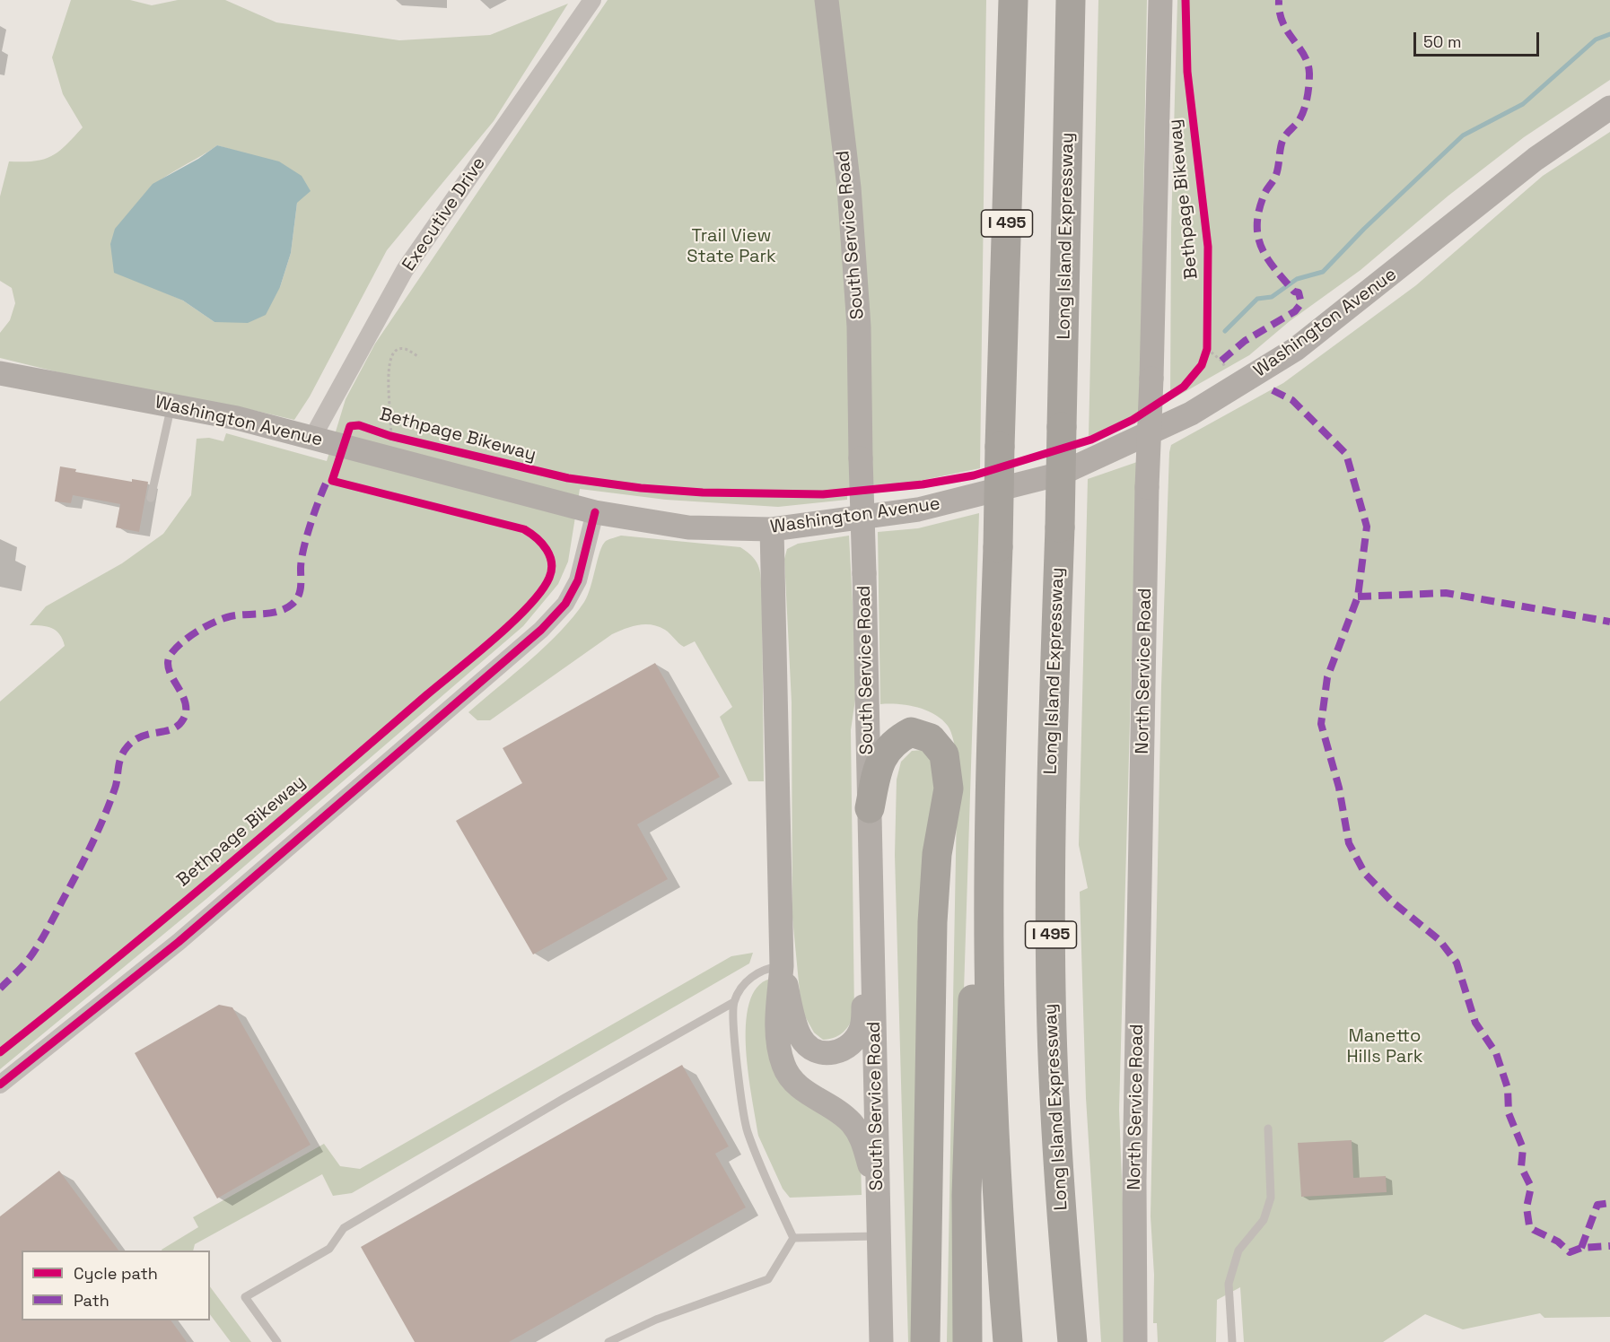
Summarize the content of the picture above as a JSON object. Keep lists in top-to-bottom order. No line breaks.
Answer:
{"streets":{"highway":["I 495","Long Island Expressway"],"main road":["South Service Road","Washington Avenue","North Service Road"],"street":["Executive Drive"],"cycle path":["Bethpage Bikeway"]},"crossings":[["Executive Drive","Washington Avenue"]],"parks":["Trail View State Park","Manetto Hills Park"],"legend":["Cycle path","Path"],"scale_bar":"50 m"}
